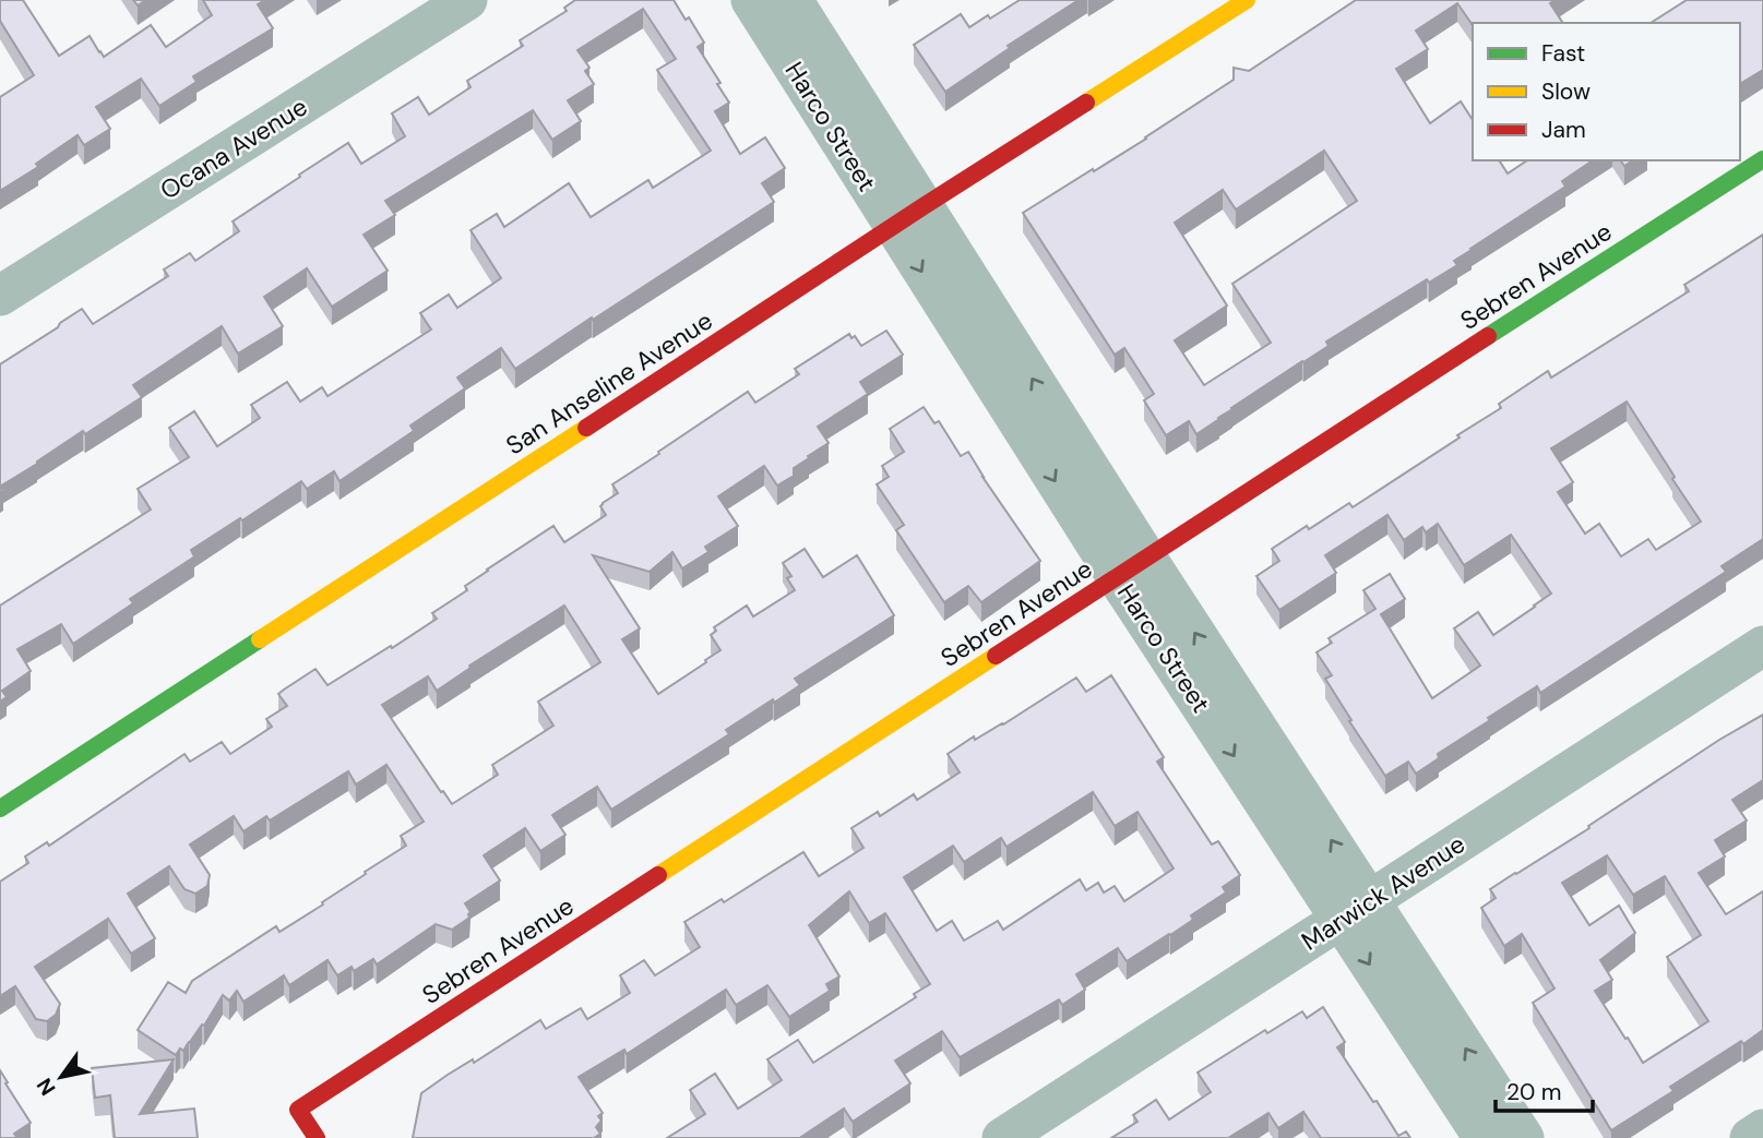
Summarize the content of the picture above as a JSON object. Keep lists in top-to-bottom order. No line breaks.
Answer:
{"streets":{"street":["Harco Street","Ocana Avenue","Sebren Avenue","San Anseline Avenue","Marwick Avenue"]},"crossings":[["Harco Street","Sebren Avenue"],["Harco Street","San Anseline Avenue"],["Harco Street","Marwick Avenue"]],"legend":["Fast","Slow","Jam"],"scale_bar":"20 m","north":"bottom left"}
